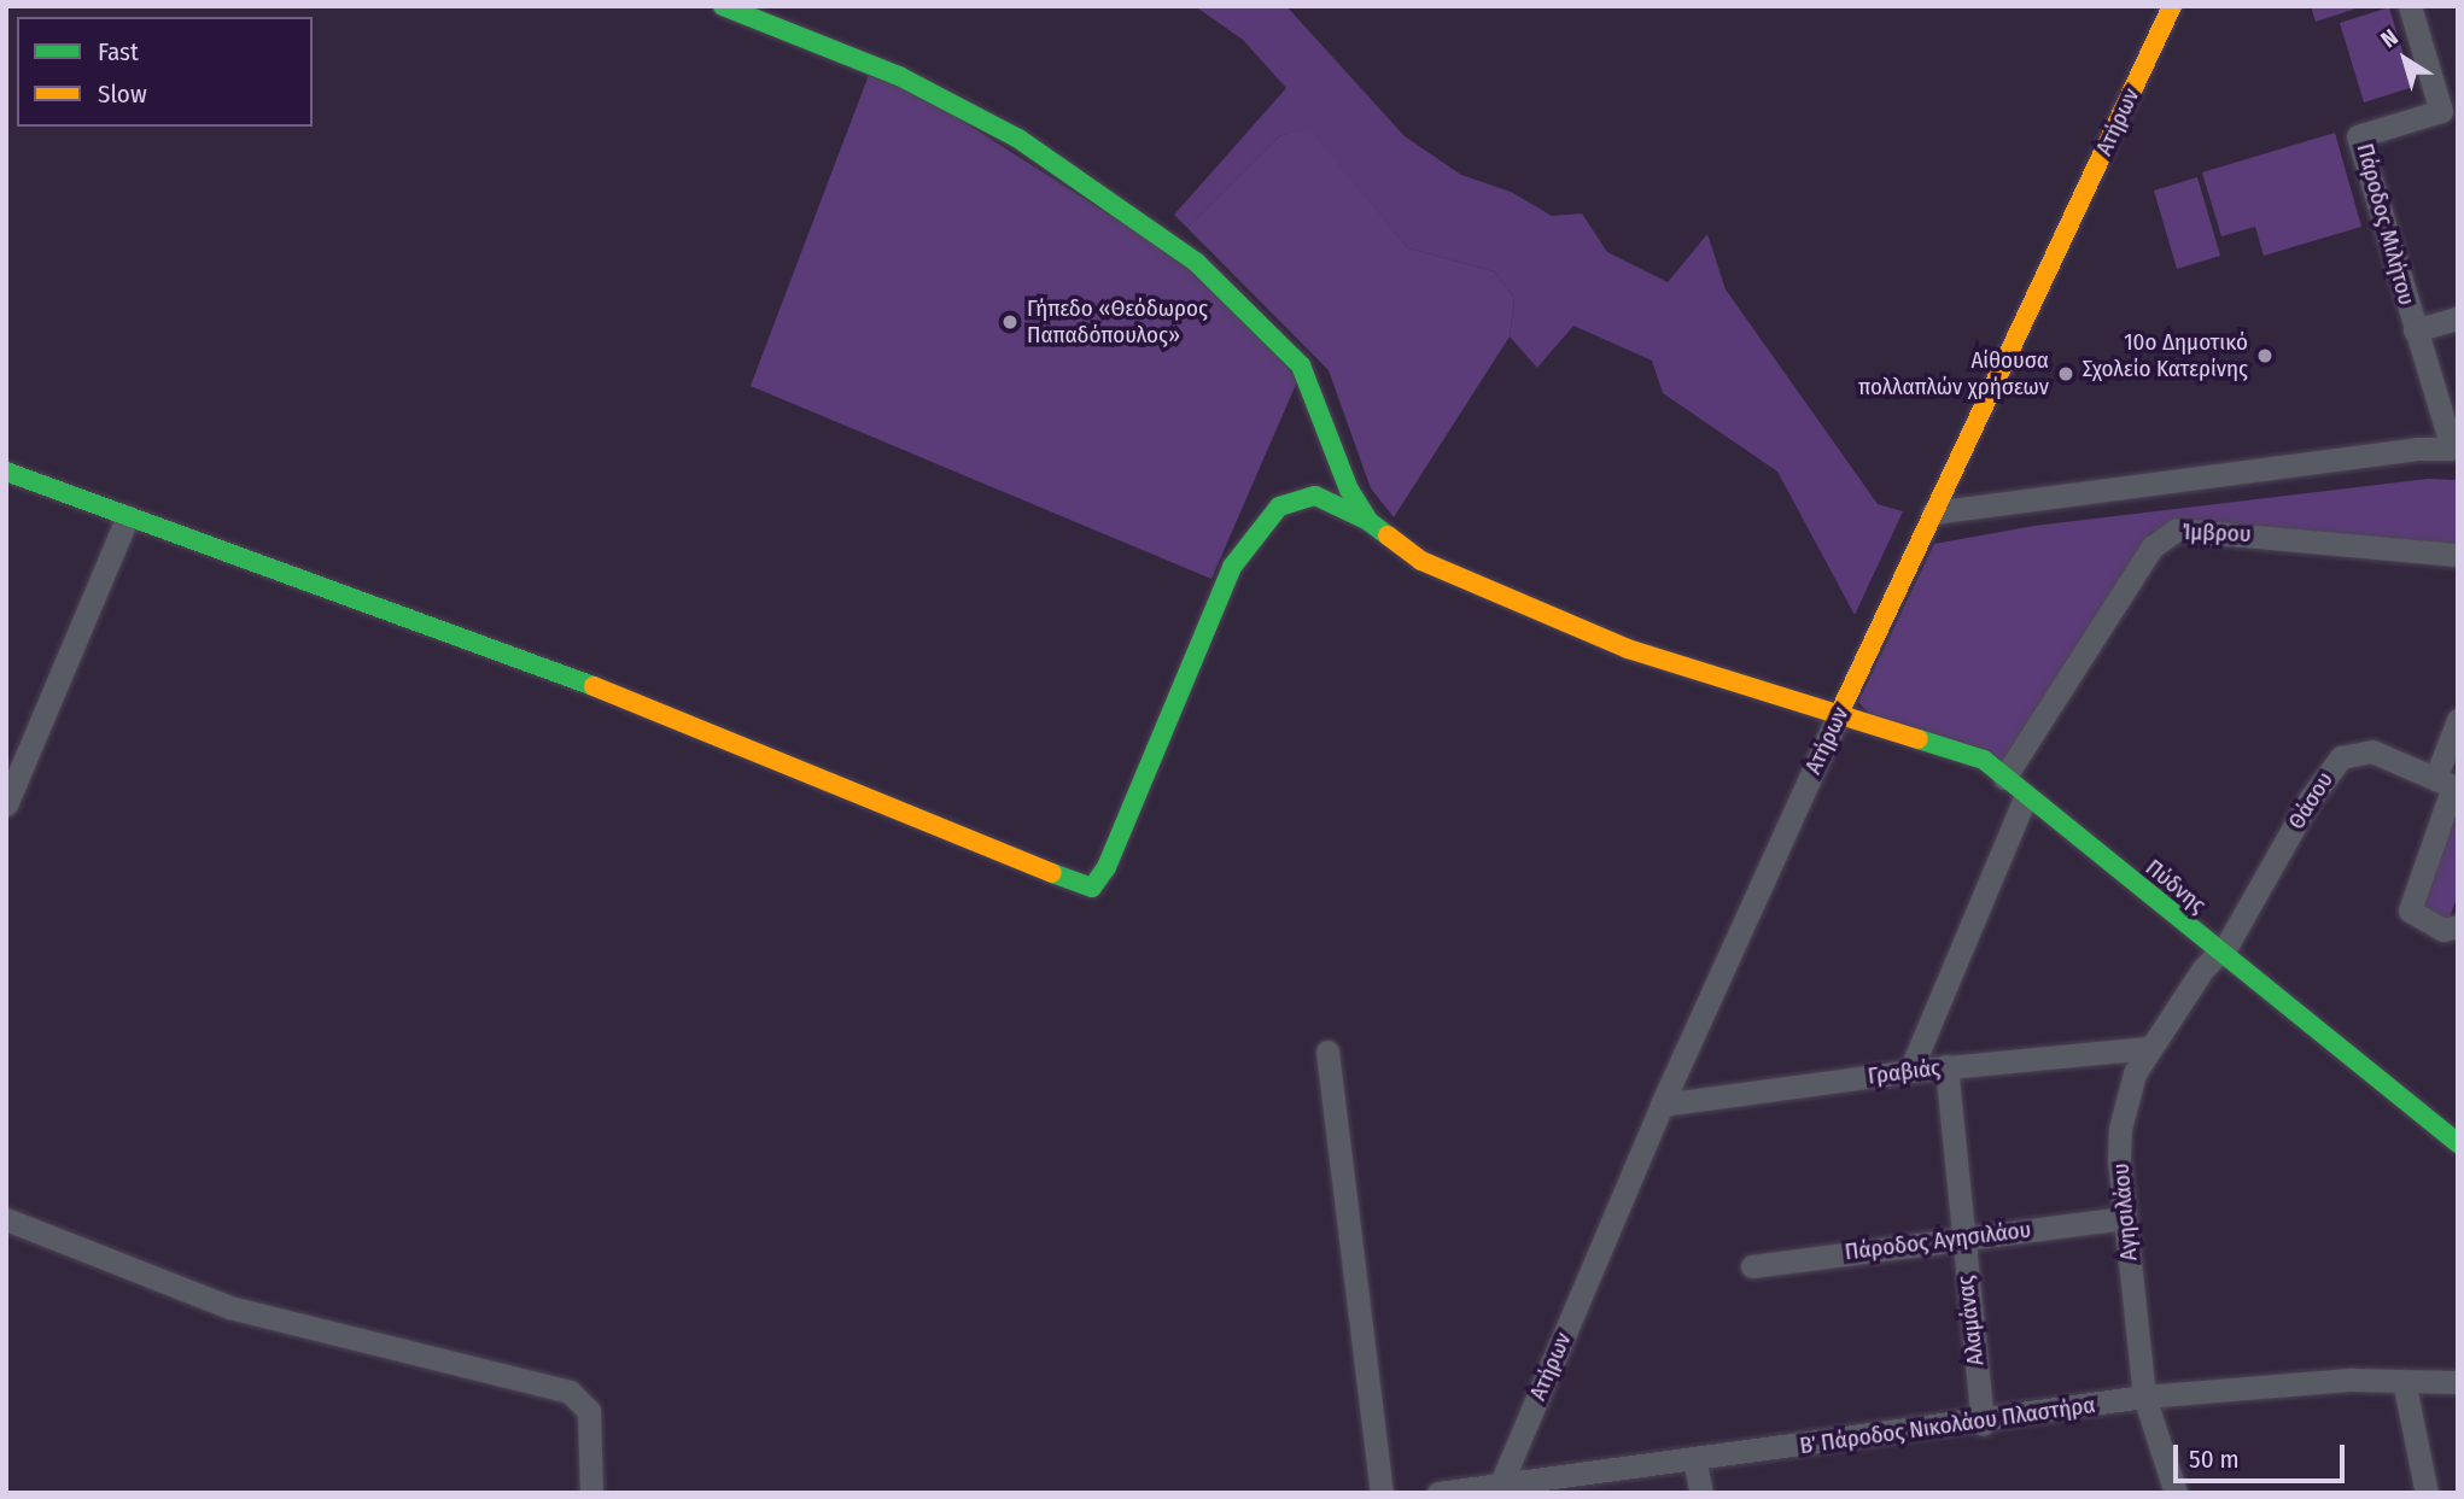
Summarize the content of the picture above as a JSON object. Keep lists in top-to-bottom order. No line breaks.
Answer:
{"streets":{"street":["Ατήρων","Πάροδος Μιλήτου","Ίμβρου","Θάσου","Πύδνης","Γραβιάς","Αγησιλάου","Πάροδος Αγησιλάου","Αλαμάνας","Β΄ Πάροδος Νικολάου Πλαστήρα"]},"crossings":[["Ατήρων","Πύδνης"],["Ατήρων","Γραβιάς"],["Ατήρων","Β΄ Πάροδος Νικολάου Πλαστήρα"],["Ίμβρου","Πύδνης"],["Θάσου","Πύδνης"],["Θάσου","Αγησιλάου"],["Πύδνης","Αγησιλάου"],["Γραβιάς","Αγησιλάου"],["Γραβιάς","Αλαμάνας"],["Αγησιλάου","Πάροδος Αγησιλάου"],["Αγησιλάου","Β΄ Πάροδος Νικολάου Πλαστήρα"],["Πάροδος Αγησιλάου","Αλαμάνας"],["Αλαμάνας","Β΄ Πάροδος Νικολάου Πλαστήρα"]],"places":["Γήπεδο «Θεόδωρος Παπαδόπουλος»","10ο Δημοτικό Σχολείο Κατερίνης","Αίθουσα πολλαπλών χρήσεων"],"legend":["Fast","Slow"],"scale_bar":"50 m","north":"top left"}
